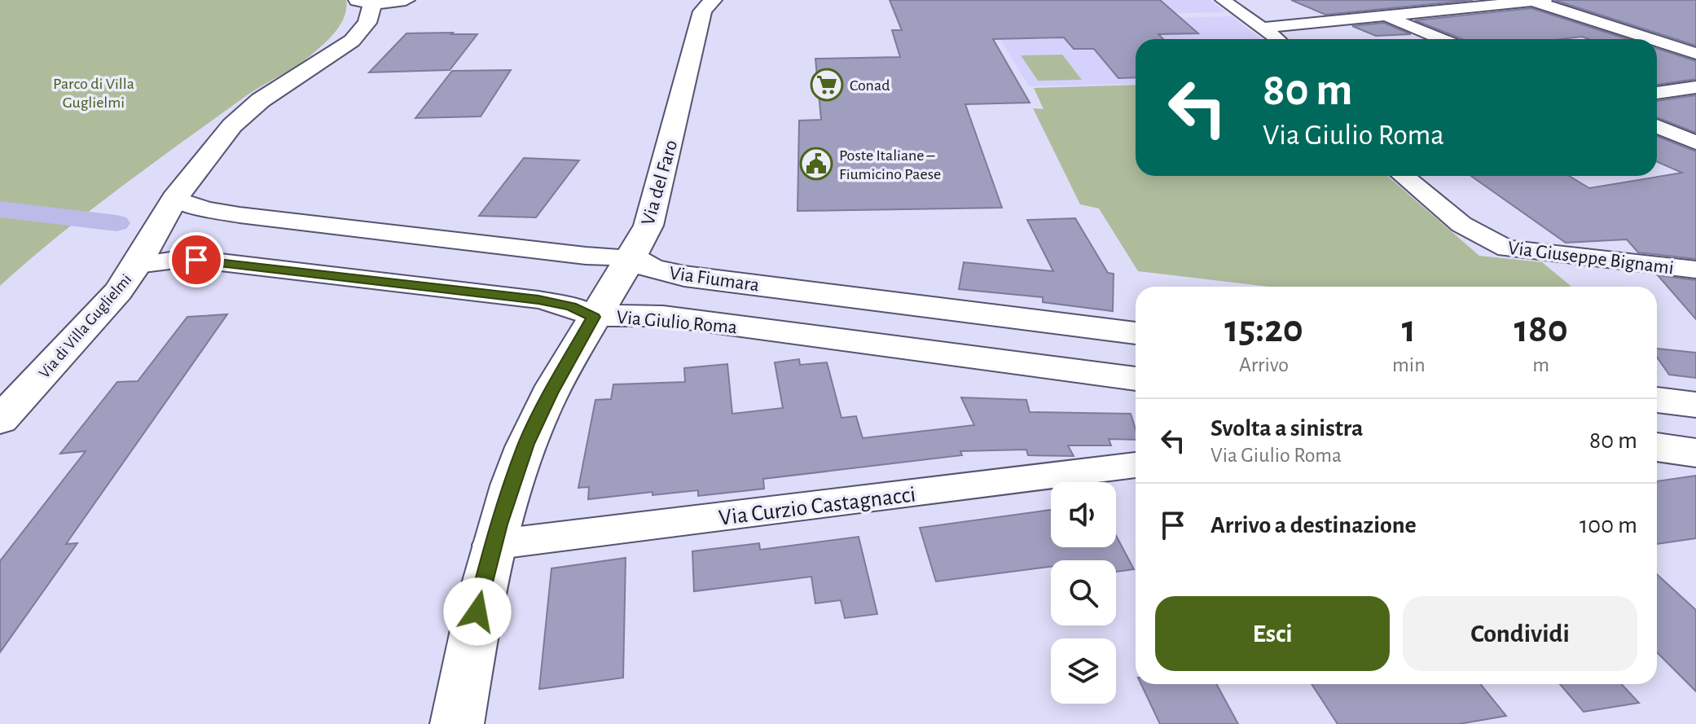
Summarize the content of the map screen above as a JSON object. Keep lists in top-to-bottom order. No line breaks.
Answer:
{"streets":{"street":["Via del Faro","Via Giuseppe Bignami","Via Fiumara","Via Giulio Roma","Via di Villa Guglielmi","Via Curzio Castagnacci"]},"crossings":[["Via del Faro","Via Fiumara"],["Via del Faro","Via Giulio Roma"],["Via del Faro","Via Curzio Castagnacci"],["Via Fiumara","Via di Villa Guglielmi"],["Via Giulio Roma","Via di Villa Guglielmi"]],"parks":["Parco di Villa Guglielmi"],"places":{"supermarket":["Conad"],"public building":["Poste Italiane – Fiumicino Paese"]},"page":{"turn":["80 m","Via Giulio Roma"],"eta":["15:20","Arrivo","1","min","180","m"],"list":[{"name":"Svolta a sinistra","note":"Via Giulio Roma","value":"80 m"},{"name":"Arrivo a destinazione","value":"100 m"}],"buttons":["Esci","Condividi"]}}
